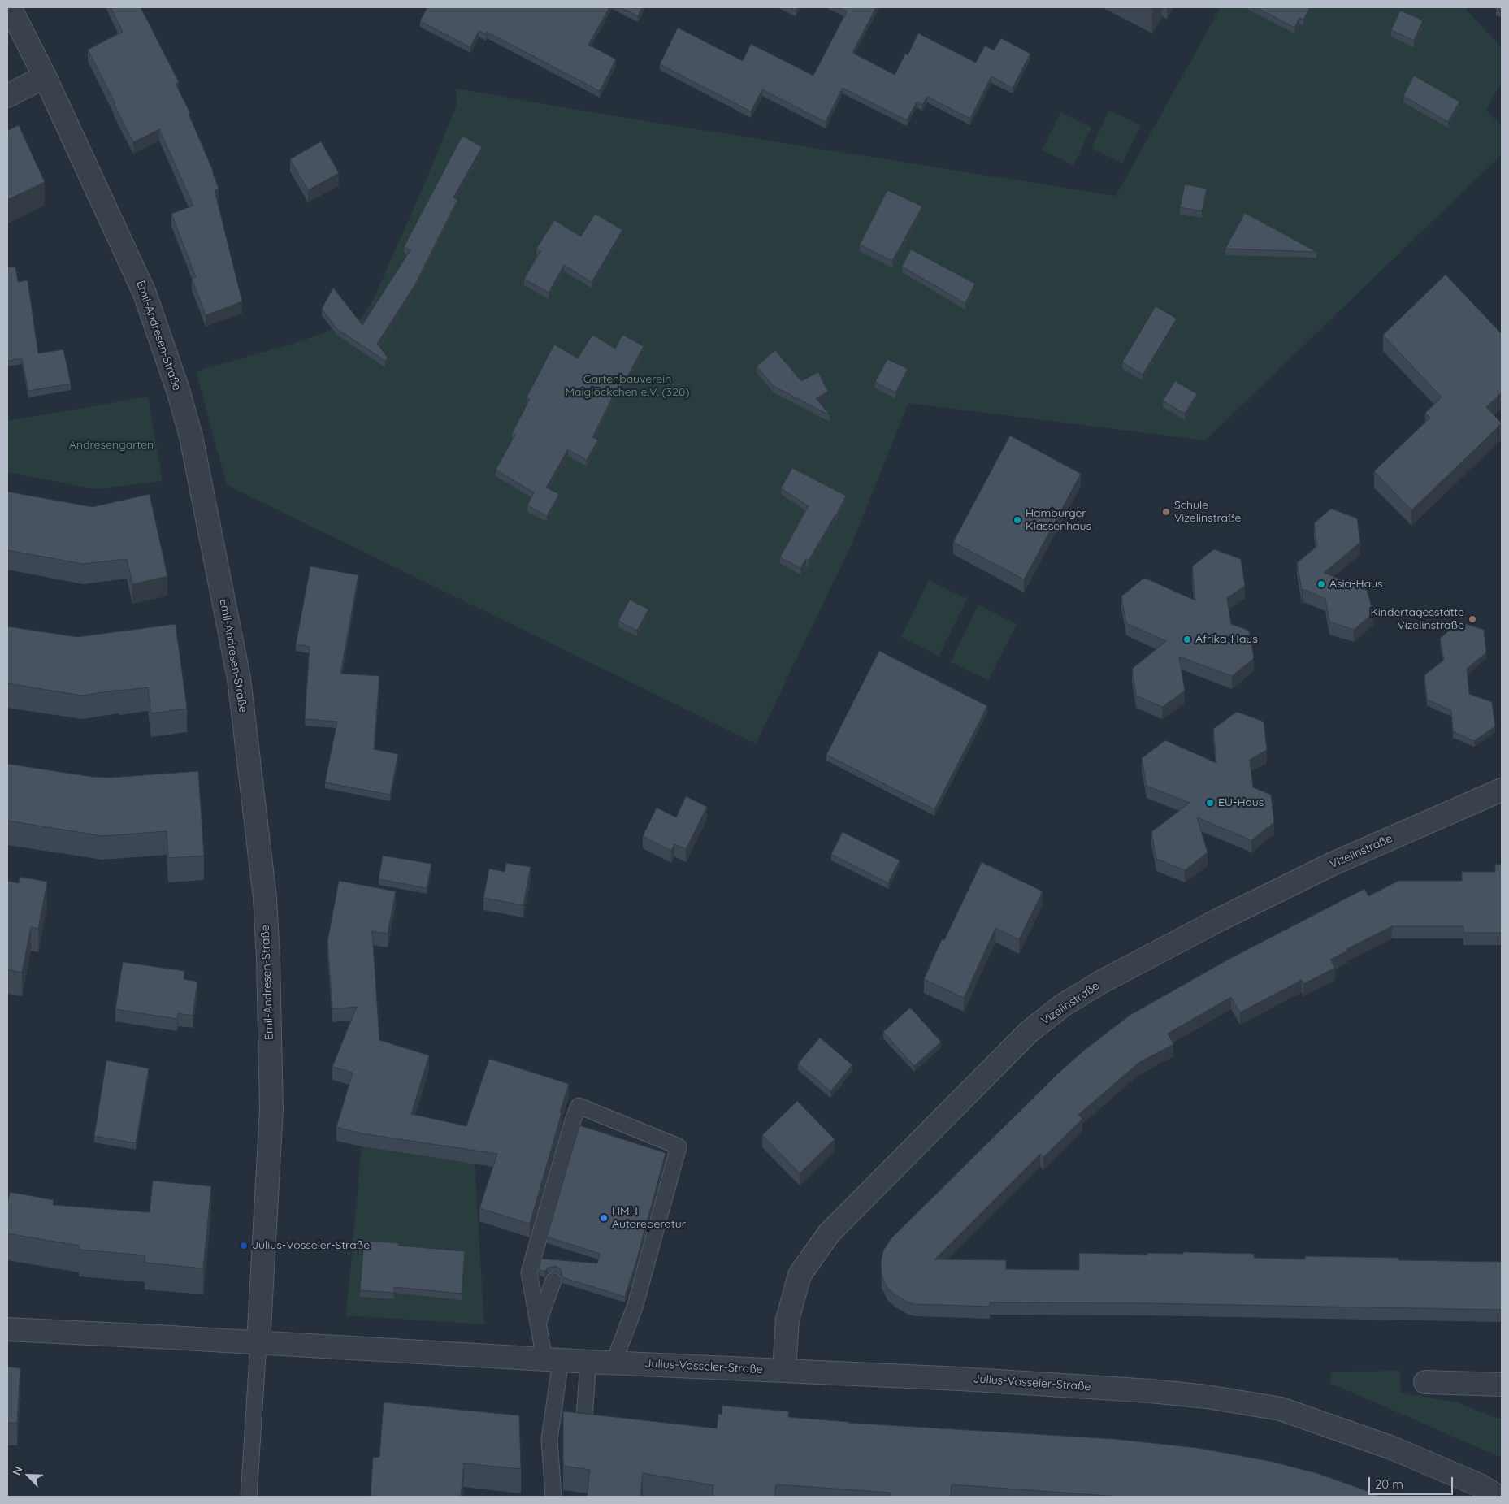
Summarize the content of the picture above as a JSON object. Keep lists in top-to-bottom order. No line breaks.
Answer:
{"streets":{"street":["Emil-Andresen-Straße","Vizelinstraße","Julius-Vosseler-Straße"]},"crossings":[["Emil-Andresen-Straße","Julius-Vosseler-Straße"],["Vizelinstraße","Julius-Vosseler-Straße"]],"parks":["Gartenbauverein Maiglöckchen e.V. (320)","Andresengarten"],"places":["Schule Vizelinstraße","Hamburger Klassenhaus","Asia-Haus","Kindertagesstätte Vizelinstraße","Afrika-Haus","EU-Haus","HMH Autoreperatur","Julius-Vosseler-Straße"],"scale_bar":"20 m","north":"top left"}
